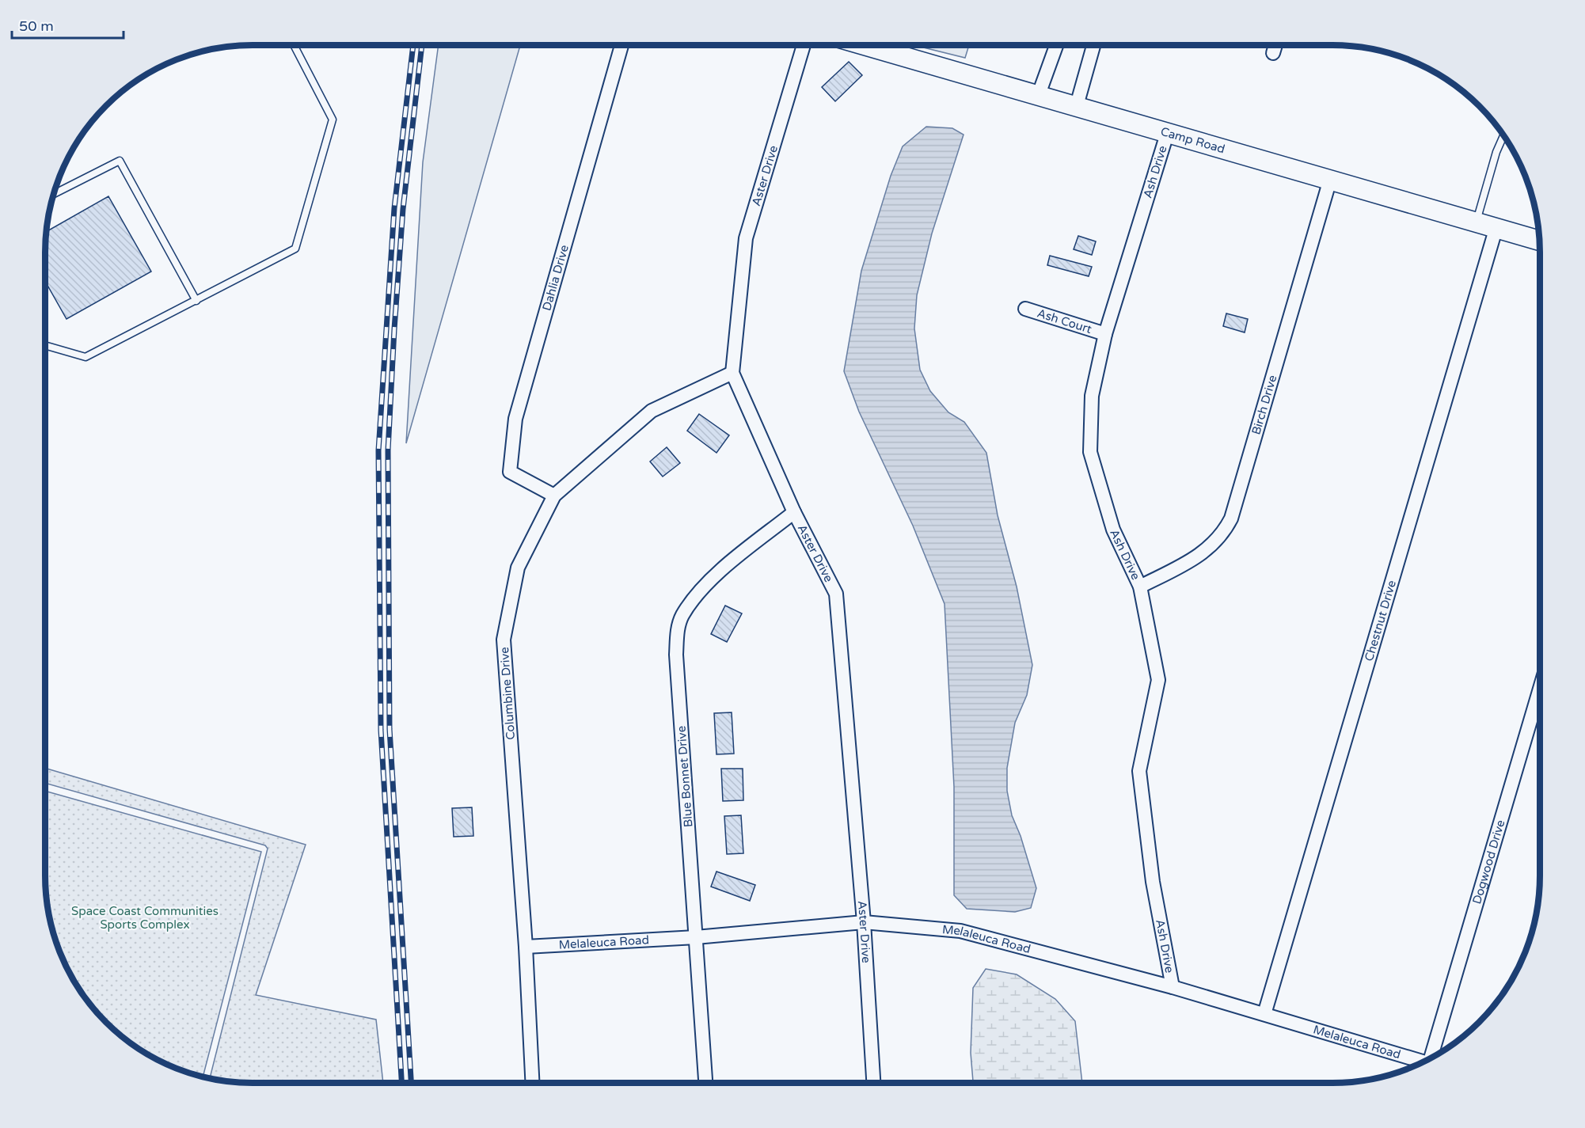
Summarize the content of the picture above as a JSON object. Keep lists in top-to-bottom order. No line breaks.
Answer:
{"streets":{"street":["Camp Road","Ash Drive","Aster Drive","Dahlia Drive","Ash Court","Birch Drive","Chestnut Drive","Columbine Drive","Blue Bonnet Drive","Dogwood Drive","Melaleuca Road"]},"crossings":[["Camp Road","Ash Drive"],["Camp Road","Birch Drive"],["Camp Road","Chestnut Drive"],["Ash Drive","Ash Court"],["Ash Drive","Birch Drive"],["Ash Drive","Melaleuca Road"],["Aster Drive","Columbine Drive"],["Aster Drive","Blue Bonnet Drive"],["Aster Drive","Melaleuca Road"],["Dahlia Drive","Columbine Drive"],["Chestnut Drive","Melaleuca Road"],["Columbine Drive","Melaleuca Road"],["Blue Bonnet Drive","Melaleuca Road"]],"parks":["Space Coast Communities Sports Complex"],"scale_bar":"50 m"}
